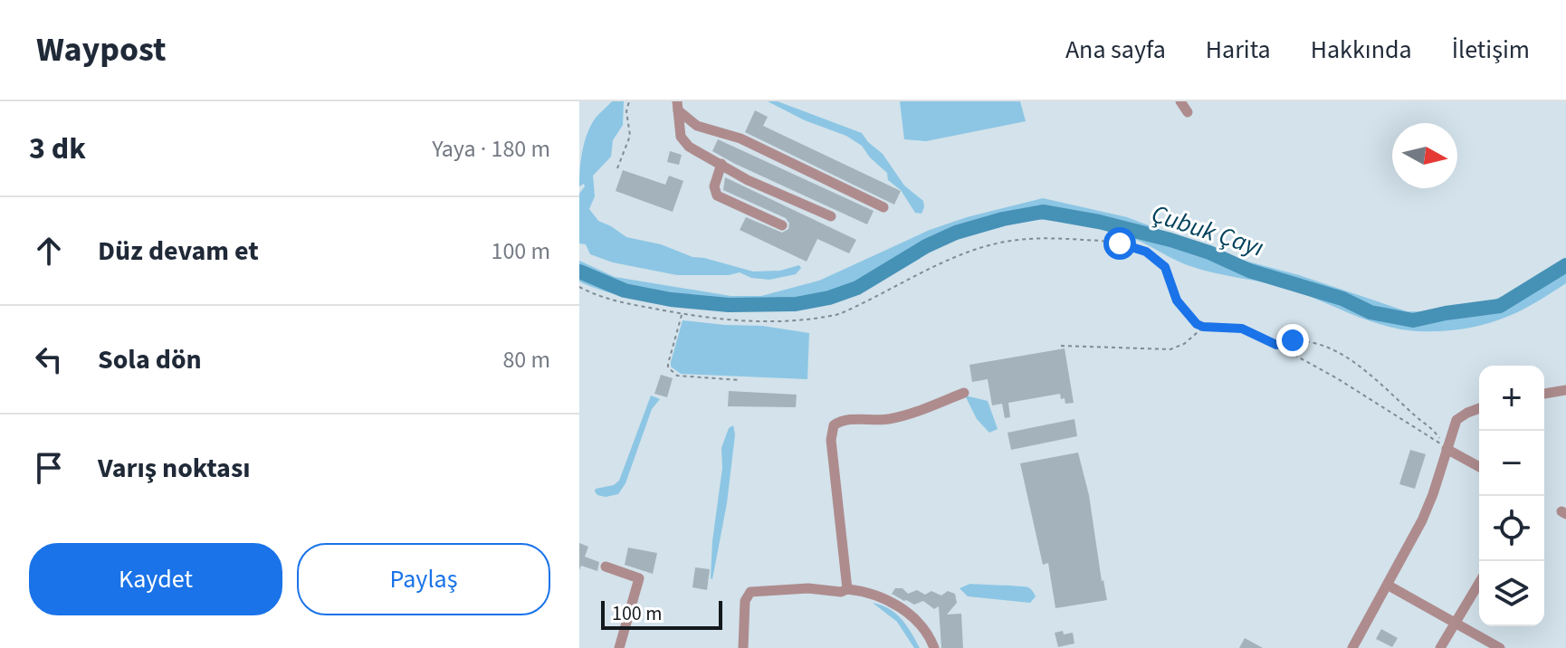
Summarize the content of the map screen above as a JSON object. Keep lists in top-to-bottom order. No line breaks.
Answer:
{"water":["Çubuk Çayı"],"scale_bar":"100 m","north":"right","page":{"header":"Waypost","nav":["Ana sayfa","Harita","Hakkında","İletişim"],"heading":["3 dk","Yaya · 180 m"],"list":[["Düz devam et","100 m"],["Sola dön","80 m"],"Varış noktası"],"map_buttons":["+","−"],"buttons":["Kaydet","Paylaş"],"scale":"100 m"}}
